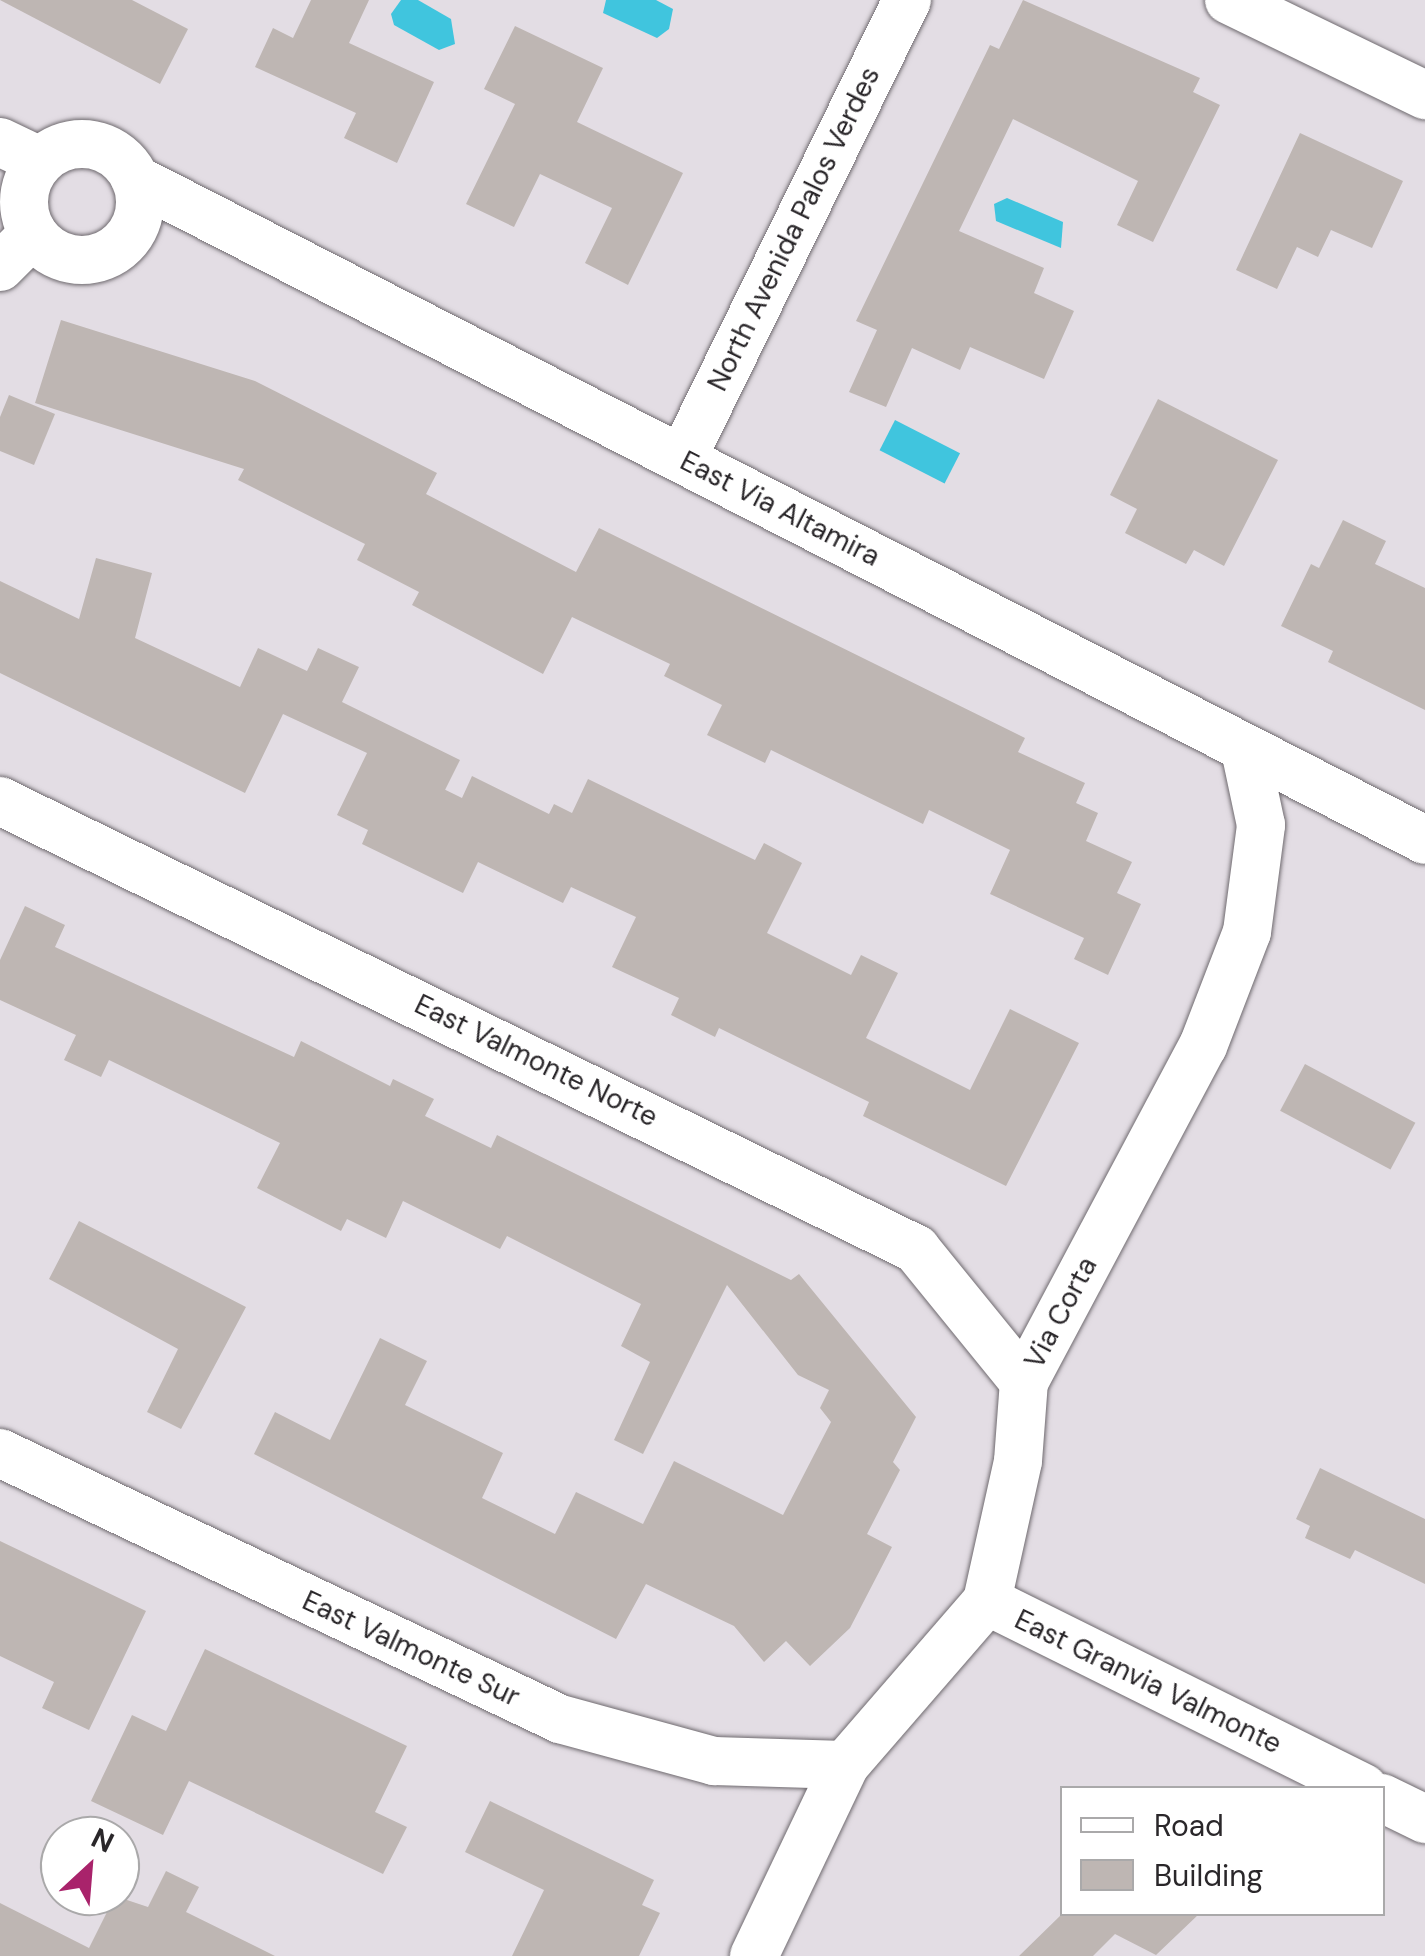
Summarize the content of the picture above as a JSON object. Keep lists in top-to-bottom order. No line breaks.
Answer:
{"streets":{"street":["North Avenida Palos Verdes","East Via Altamira","East Valmonte Norte","Via Corta","East Valmonte Sur","East Granvia Valmonte"]},"crossings":[["North Avenida Palos Verdes","East Via Altamira"],["East Via Altamira","Via Corta"],["East Valmonte Norte","Via Corta"],["Via Corta","East Valmonte Sur"],["Via Corta","East Granvia Valmonte"]],"legend":["Road","Building"],"north":"top right"}
